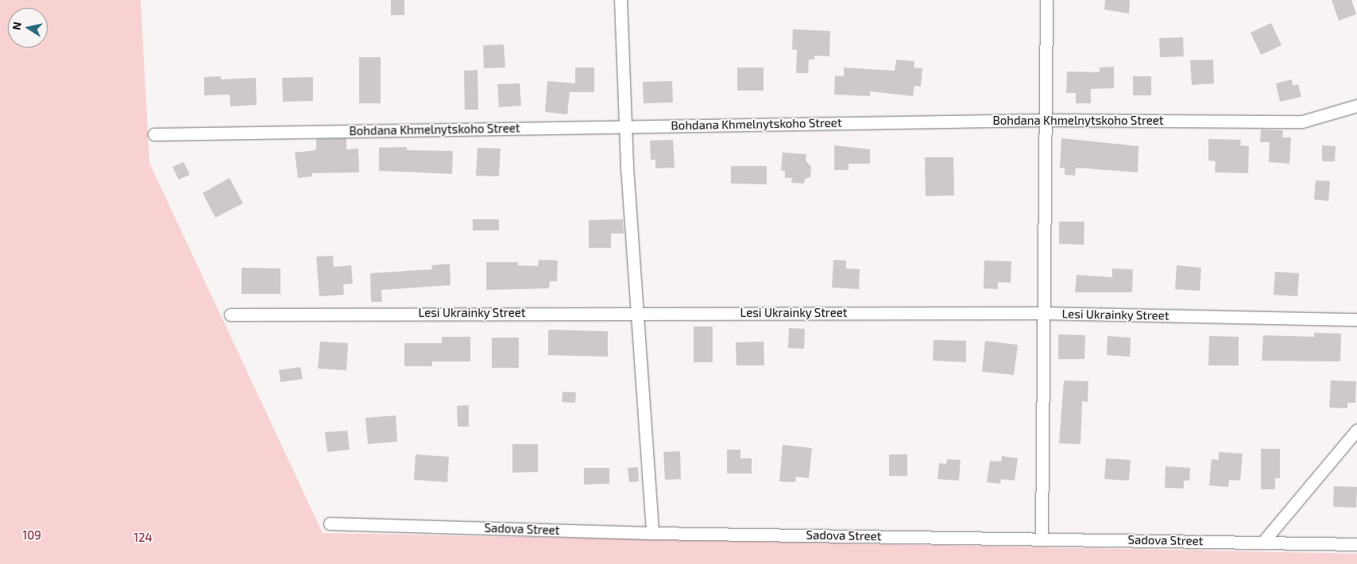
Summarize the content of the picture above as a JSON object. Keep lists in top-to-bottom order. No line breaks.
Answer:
{"streets":{"street":["Bohdana Khmelnytskoho Street","Lesi Ukrainky Street","Sadova Street"]},"parks":["109","124"],"north":"left"}
